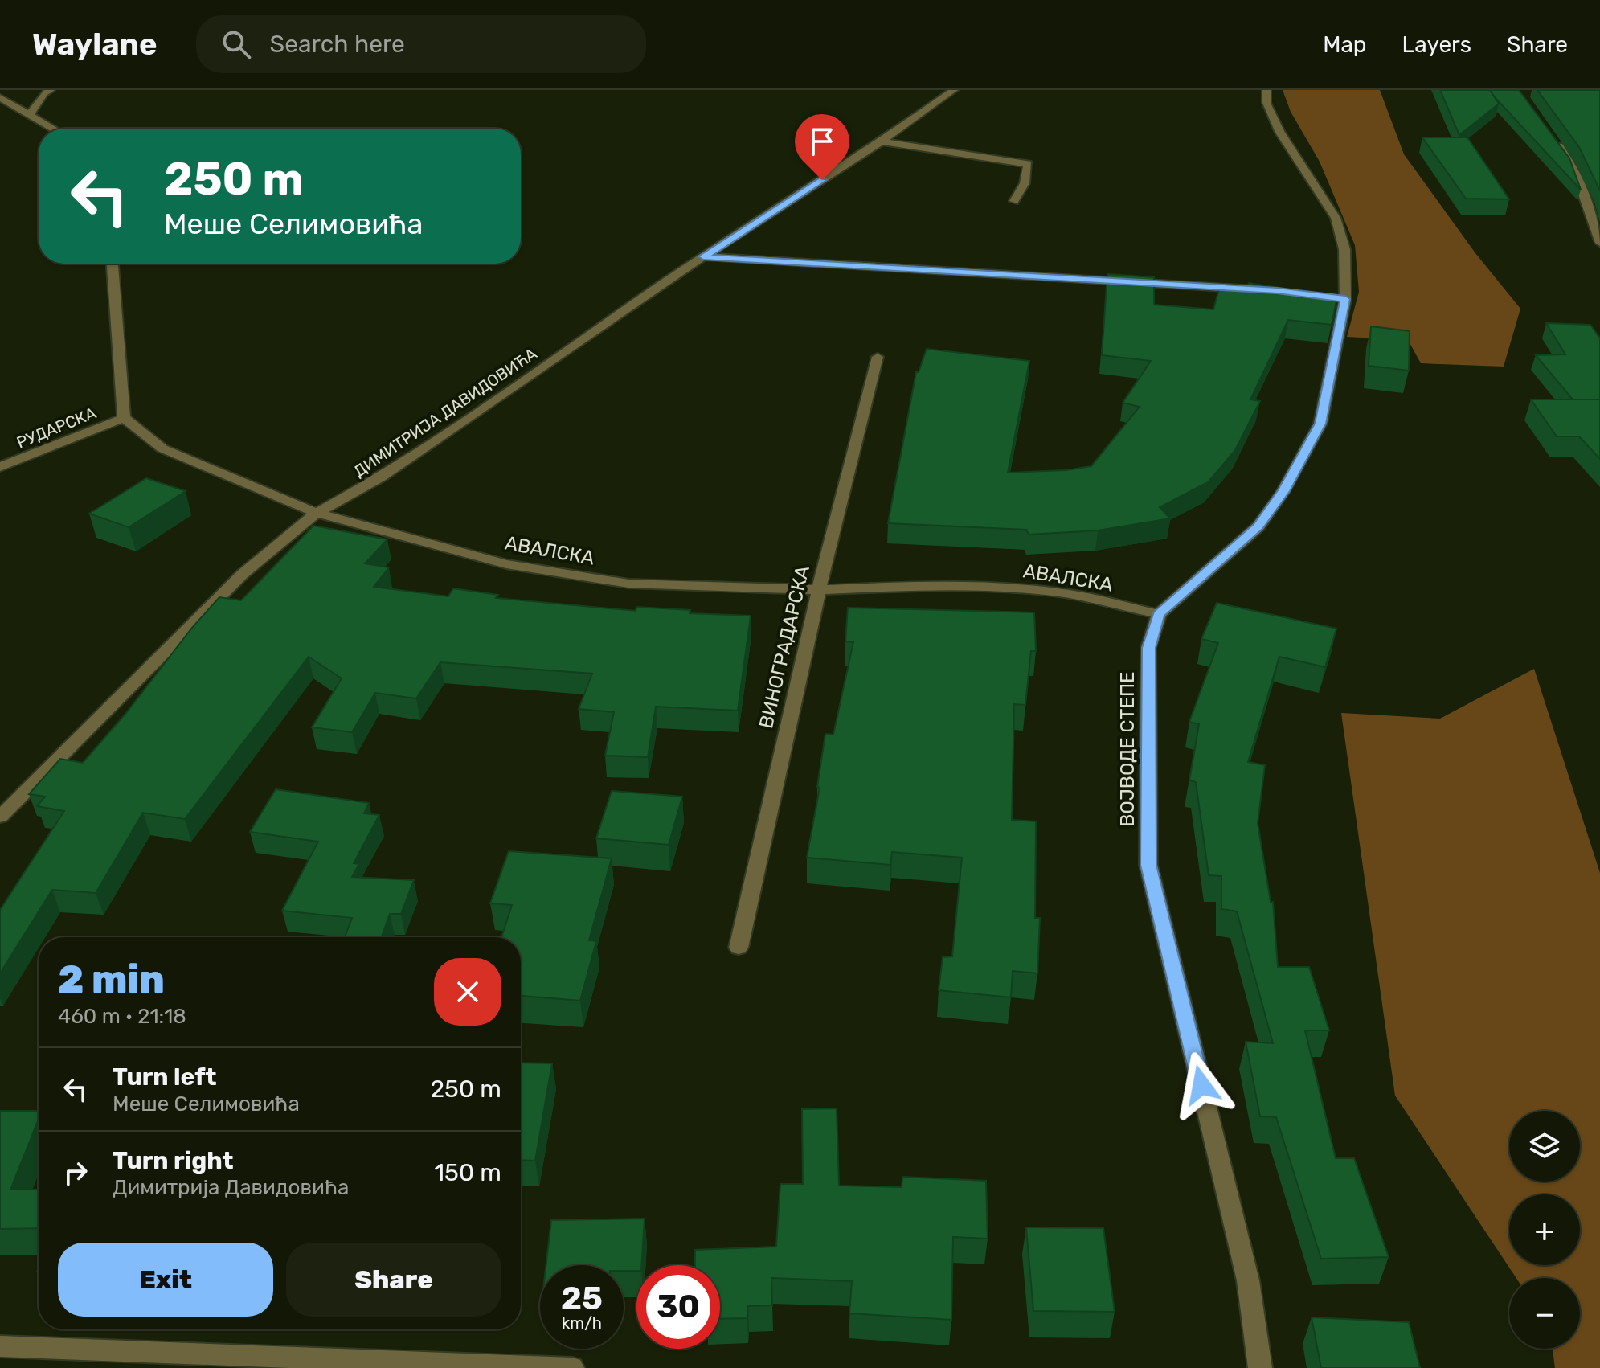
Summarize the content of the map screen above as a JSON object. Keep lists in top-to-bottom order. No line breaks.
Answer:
{"streets":{"street":["ДИМИТРИЈА ДАВИДОВИЋА","РУДАРСКА","АВАЛСКА","ВИНОГРАДАРСКА","ВОЈВОДЕ СТЕПЕ"]},"crossings":[["ДИМИТРИЈА ДАВИДОВИЋА","АВАЛСКА"],["РУДАРСКА","АВАЛСКА"],["АВАЛСКА","ВИНОГРАДАРСКА"],["АВАЛСКА","ВОЈВОДЕ СТЕПЕ"]],"page":{"header":"Waylane","search":"Search here","nav":["Map","Layers","Share"],"turn":["250 m","Меше Селимовића"],"heading":["2 min","460 m · 21:18"],"list":[{"name":"Turn left","note":"Меше Селимовића","value":"250 m"},{"name":"Turn right","note":"Димитрија Давидовића","value":"150 m"}],"map_buttons":["+","−"],"buttons":["Exit","Share"],"speed":"25 km/h","limit":"30"}}
